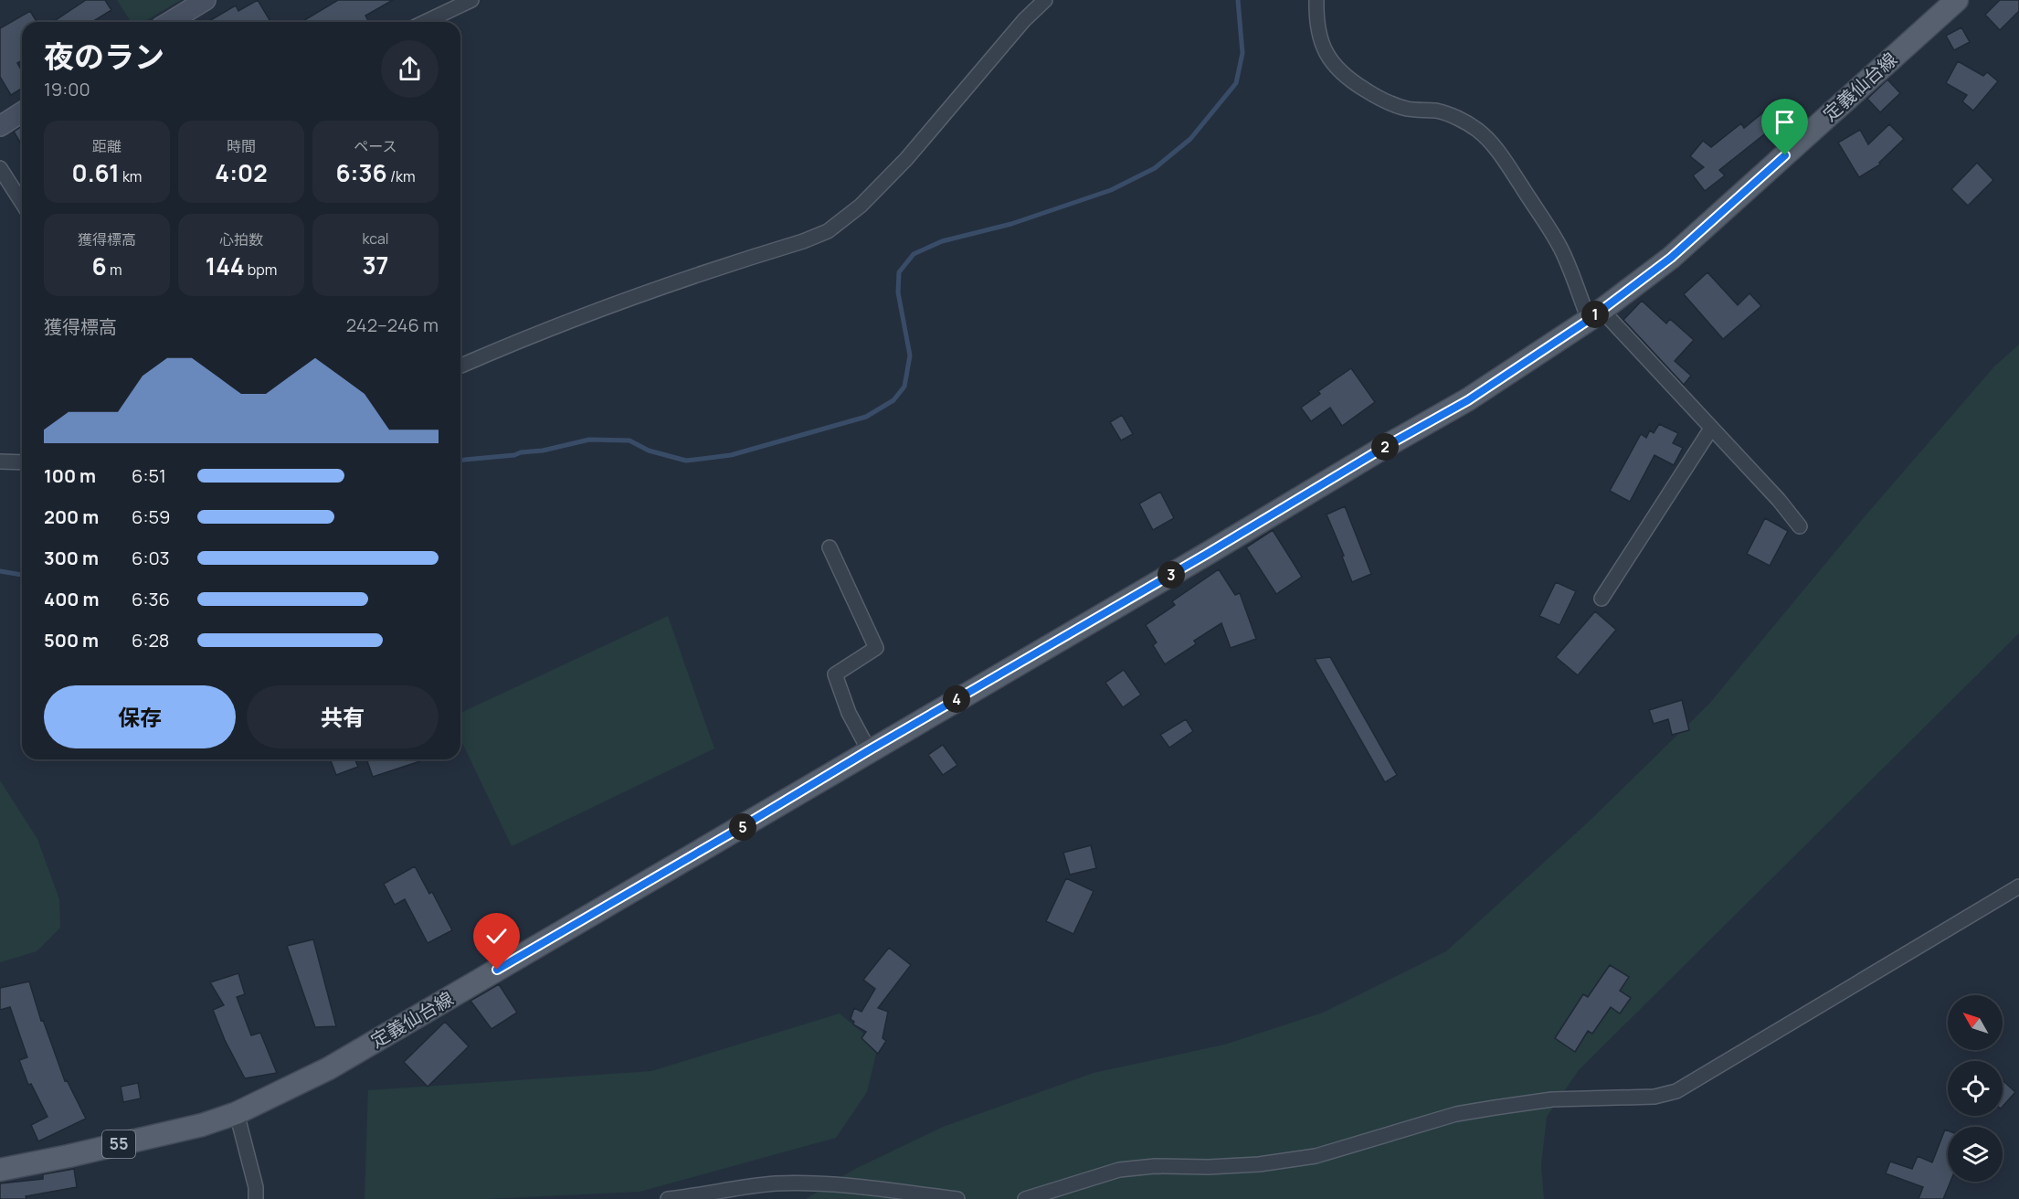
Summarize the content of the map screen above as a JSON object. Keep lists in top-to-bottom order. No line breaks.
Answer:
{"streets":{"main road":["定義仙台線","55"]},"north":"top left","page":{"heading":["夜のラン","19:00"],"stats":[["距離","0.61 km"],["時間","4:02"],["ペース","6:36 /km"],["獲得標高","6 m"],["心拍数","144 bpm"],["kcal","37"]],"pins":["1","2","3","4","5"],"chart":["獲得標高","242–246 m"],"list":[{"name":"100 m","note":"6:51"},{"name":"200 m","note":"6:59"},{"name":"300 m","note":"6:03"},{"name":"400 m","note":"6:36"},{"name":"500 m","note":"6:28"}],"buttons":["保存","共有"]}}
